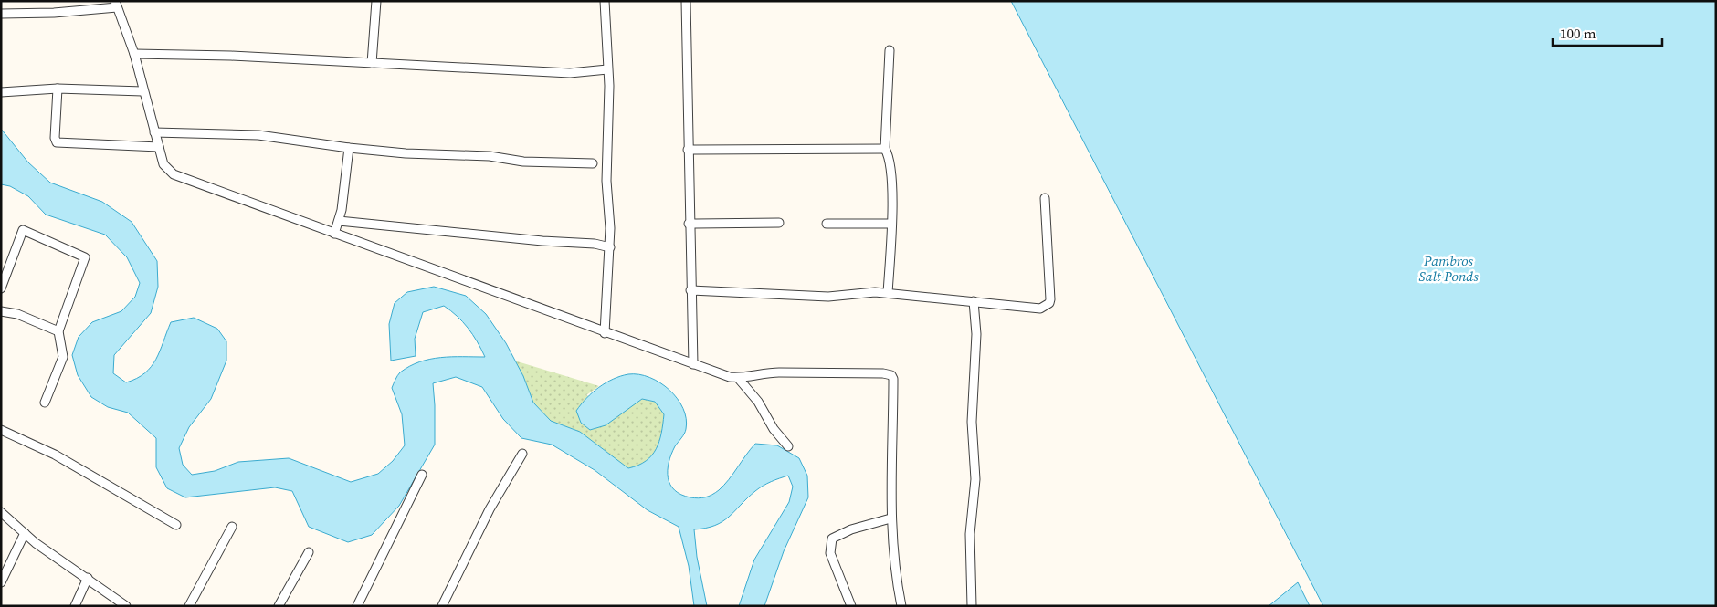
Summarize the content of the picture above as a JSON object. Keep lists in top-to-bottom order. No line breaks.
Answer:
{"water":["Pambros Salt Ponds"],"scale_bar":"100 m"}
